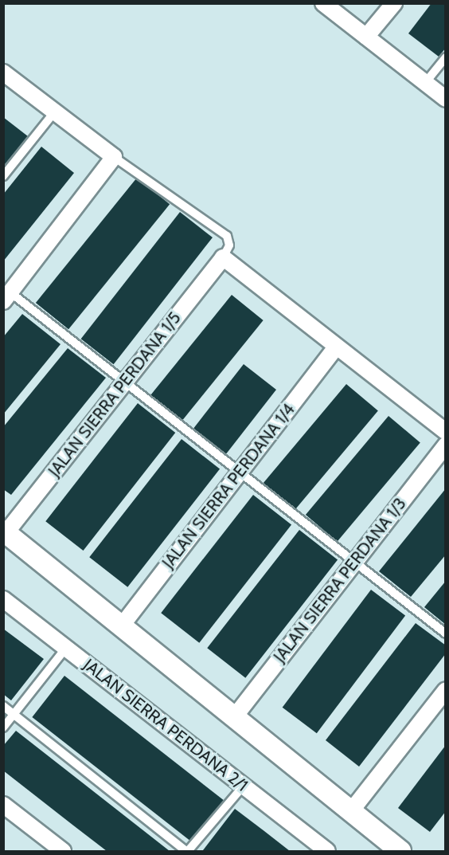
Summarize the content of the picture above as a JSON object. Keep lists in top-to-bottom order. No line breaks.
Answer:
{"streets":{"street":["JALAN SIERRA PERDANA 1/5","JALAN SIERRA PERDANA 1/4","JALAN SIERRA PERDANA 1/3","JALAN SIERRA PERDANA 2/1"]}}
